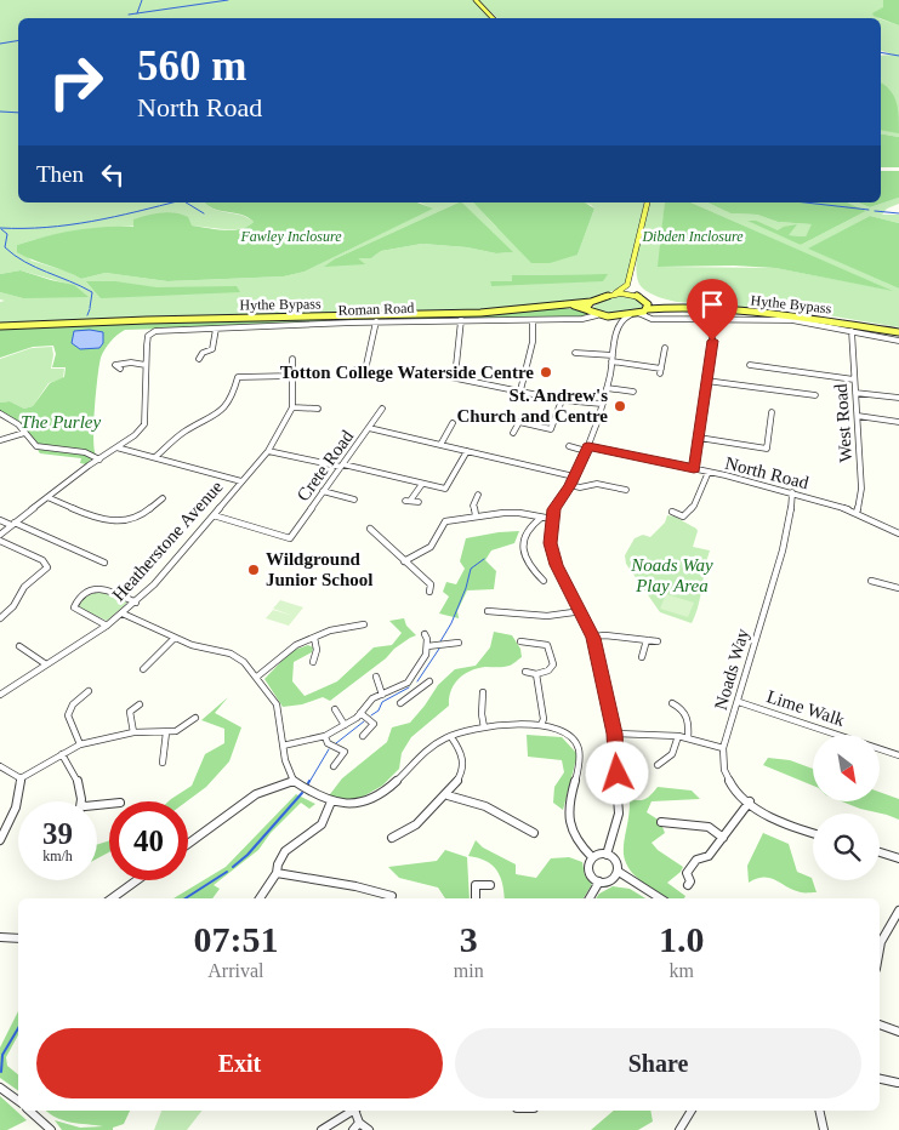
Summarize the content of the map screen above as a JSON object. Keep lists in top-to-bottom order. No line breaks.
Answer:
{"streets":{"main road":["Hythe Bypass"],"street":["Roman Road","West Road","Crete Road","North Road","Heatherstone Avenue","Noads Way","Lime Walk"]},"crossings":[["Hythe Bypass","Roman Road"],["West Road","North Road"],["Crete Road","Heatherstone Avenue"],["North Road","Noads Way"],["Noads Way","Lime Walk"]],"parks":["Fawley Inclosure","Dibden Inclosure","The Purley","Noads Way Play Area"],"places":["Totton College Waterside Centre","St. Andrew's Church and Centre","Wildground Junior School"],"north":"bottom right","page":{"turn":["560 m","North Road"],"then":"Then","speed":"39 km/h","limit":"40","eta":["07:51","Arrival","3","min","1.0","km"],"buttons":["Exit","Share"]}}
